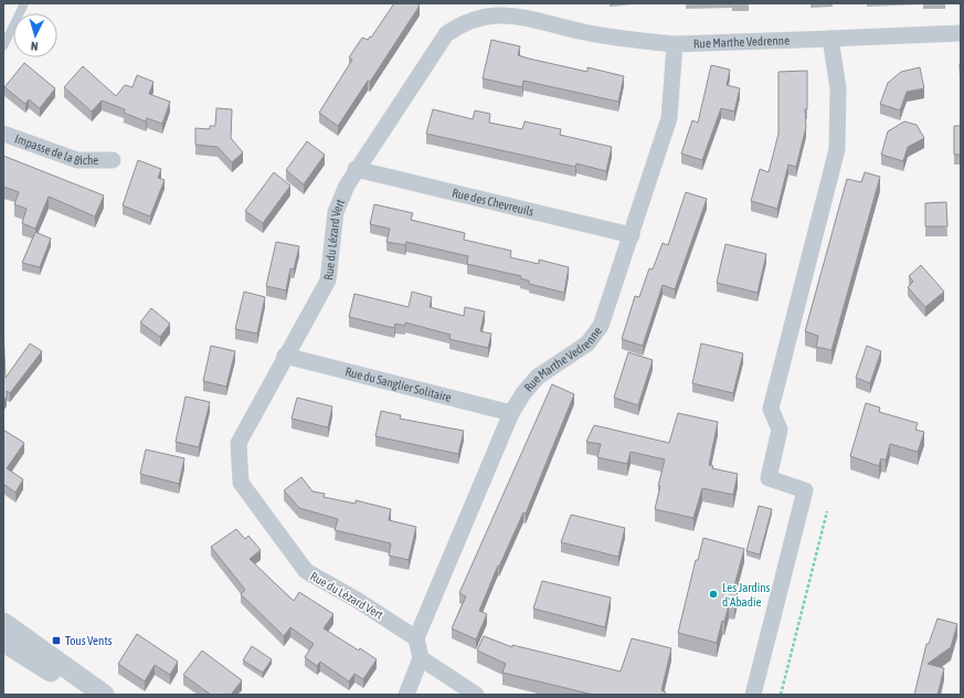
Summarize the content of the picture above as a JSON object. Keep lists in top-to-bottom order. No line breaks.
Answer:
{"streets":{"street":["Rue Marthe Vedrenne","Impasse de la Biche","Rue des Chevreuils","Rue du Lézard Vert","Rue du Sanglier Solitaire"]},"crossings":[["Rue Marthe Vedrenne","Rue des Chevreuils"],["Rue Marthe Vedrenne","Rue du Lézard Vert"],["Rue Marthe Vedrenne","Rue du Sanglier Solitaire"],["Rue des Chevreuils","Rue du Lézard Vert"],["Rue du Lézard Vert","Rue du Sanglier Solitaire"]],"places":{"other":["Les Jardins d'Abadie"],"transit":["Tous Vents"]},"north":"bottom"}
